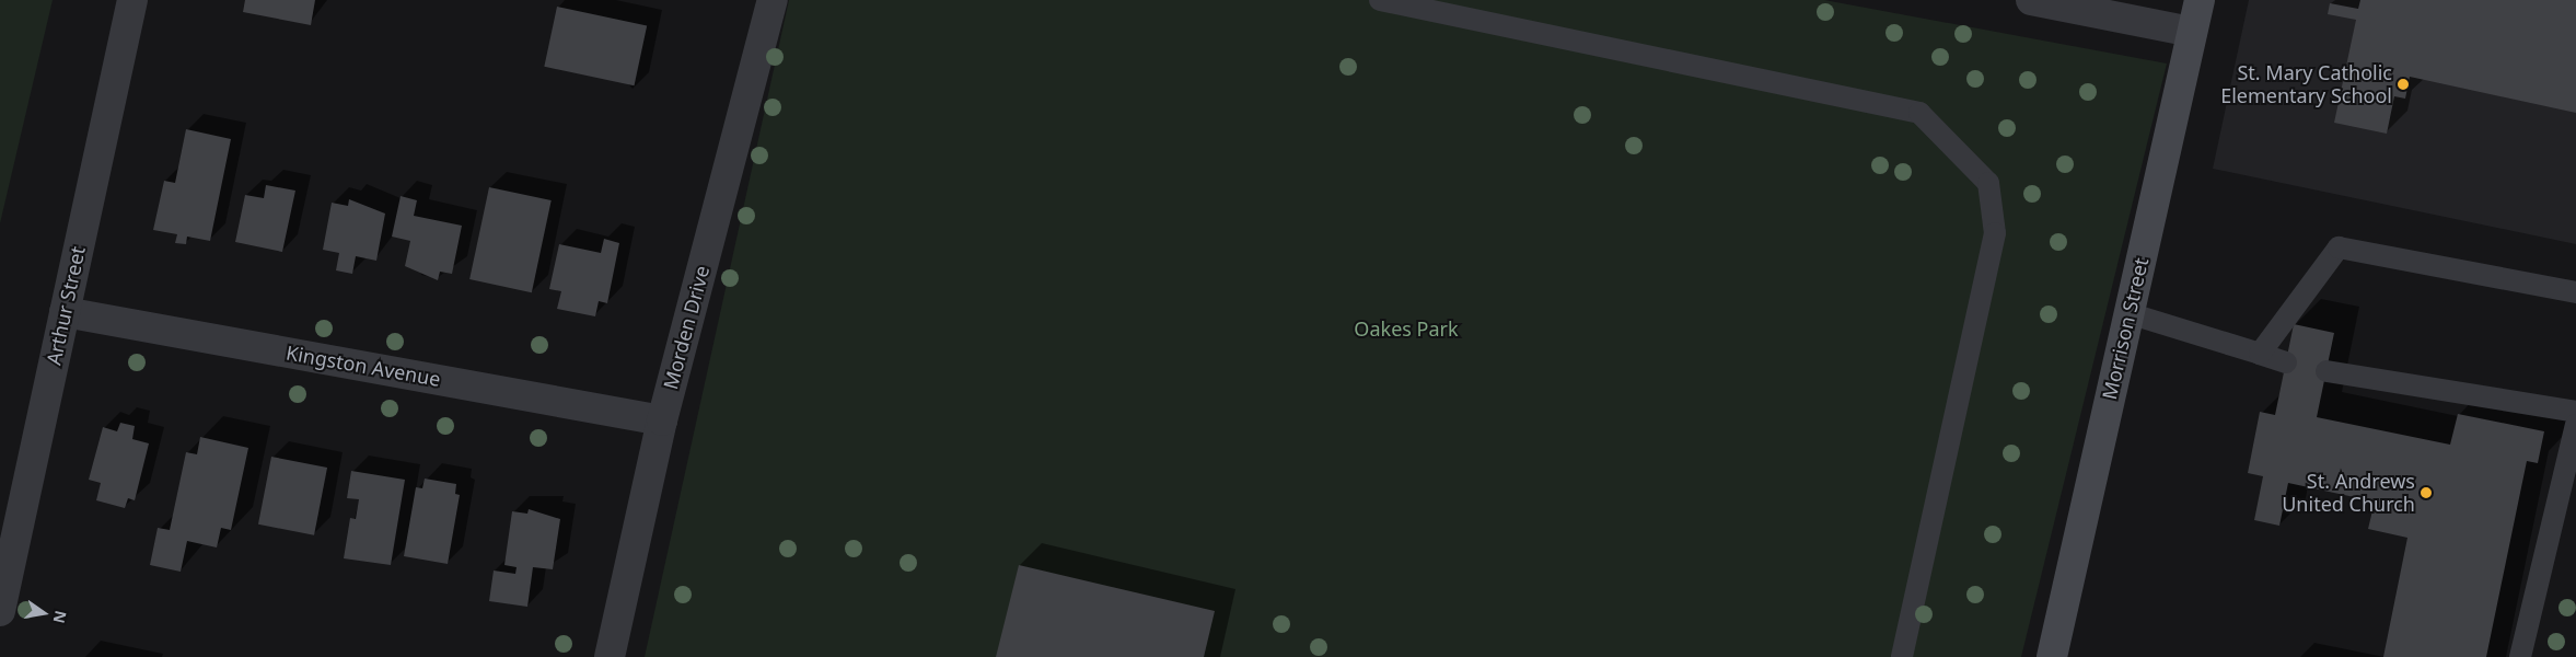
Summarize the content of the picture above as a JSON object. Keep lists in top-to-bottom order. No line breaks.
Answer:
{"streets":{"street":["Arthur Street","Morden Drive","Morrison Street","Kingston Avenue"]},"crossings":[["Arthur Street","Kingston Avenue"],["Morden Drive","Kingston Avenue"]],"parks":["Oakes Park"],"places":["St. Mary Catholic Elementary School","St. Andrews United Church"],"north":"right"}
